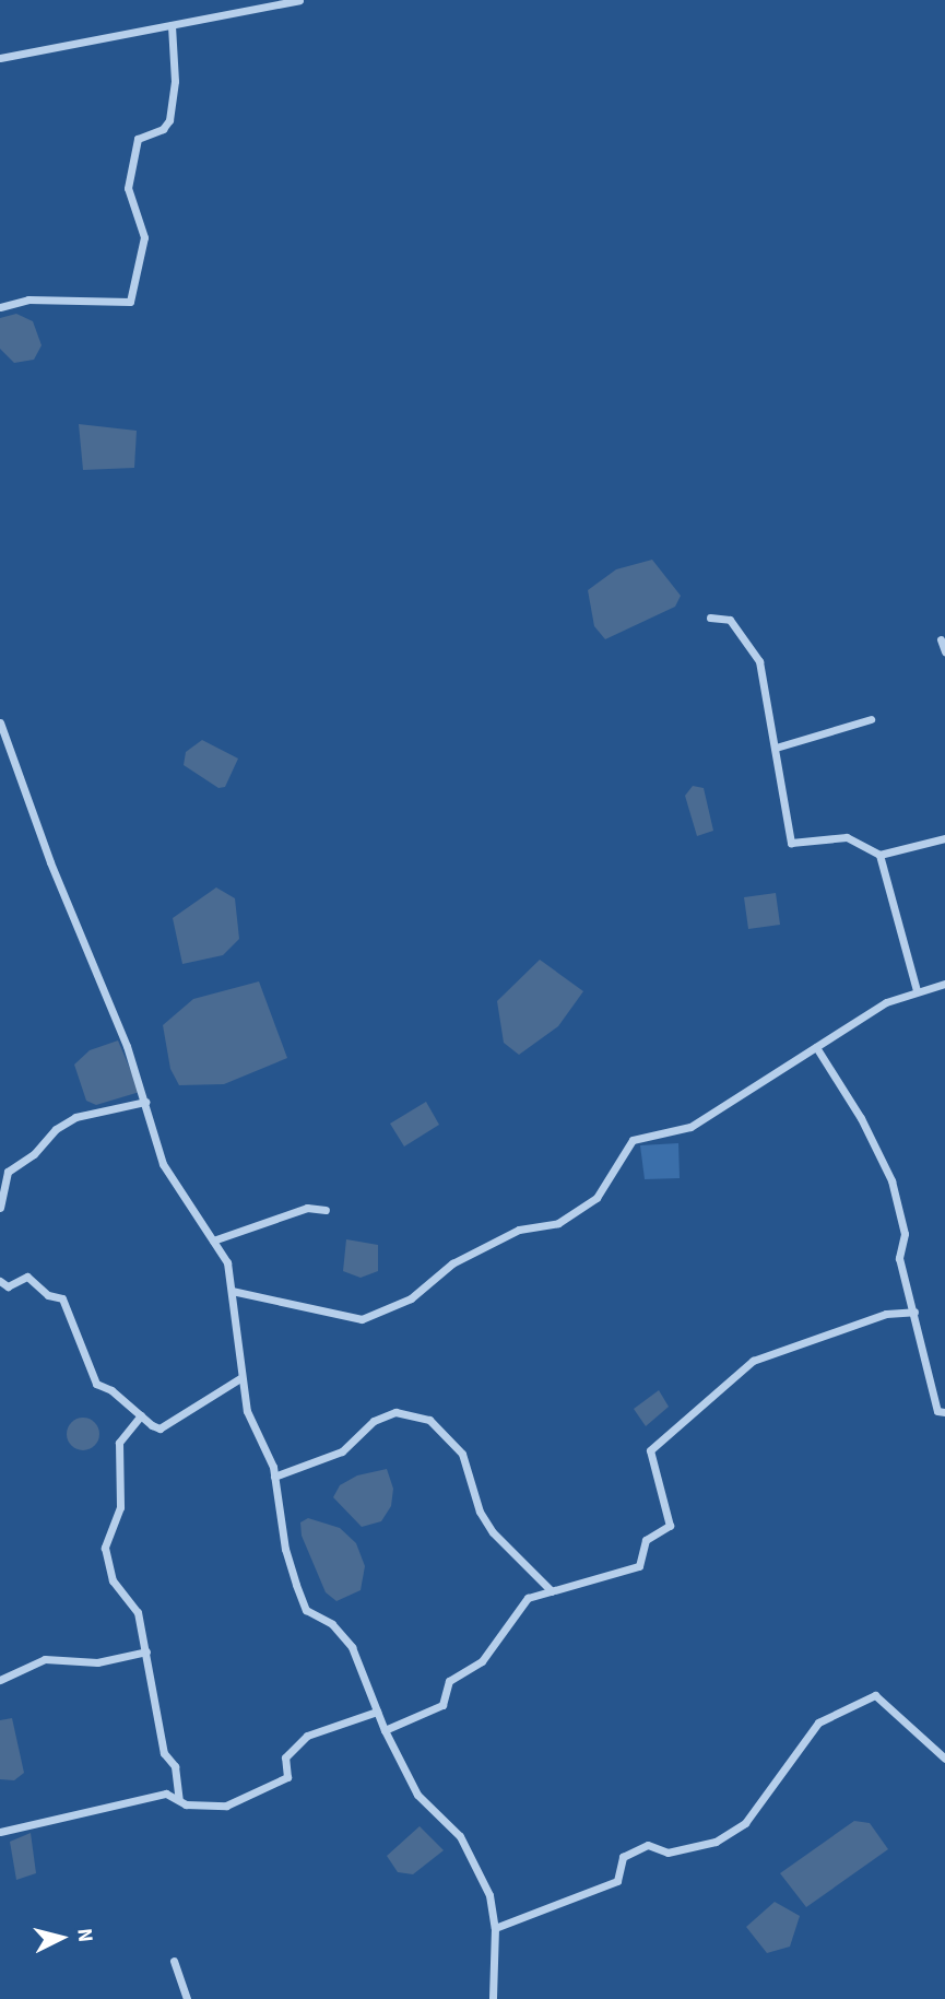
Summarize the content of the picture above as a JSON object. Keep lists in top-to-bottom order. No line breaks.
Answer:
{"north":"right"}
